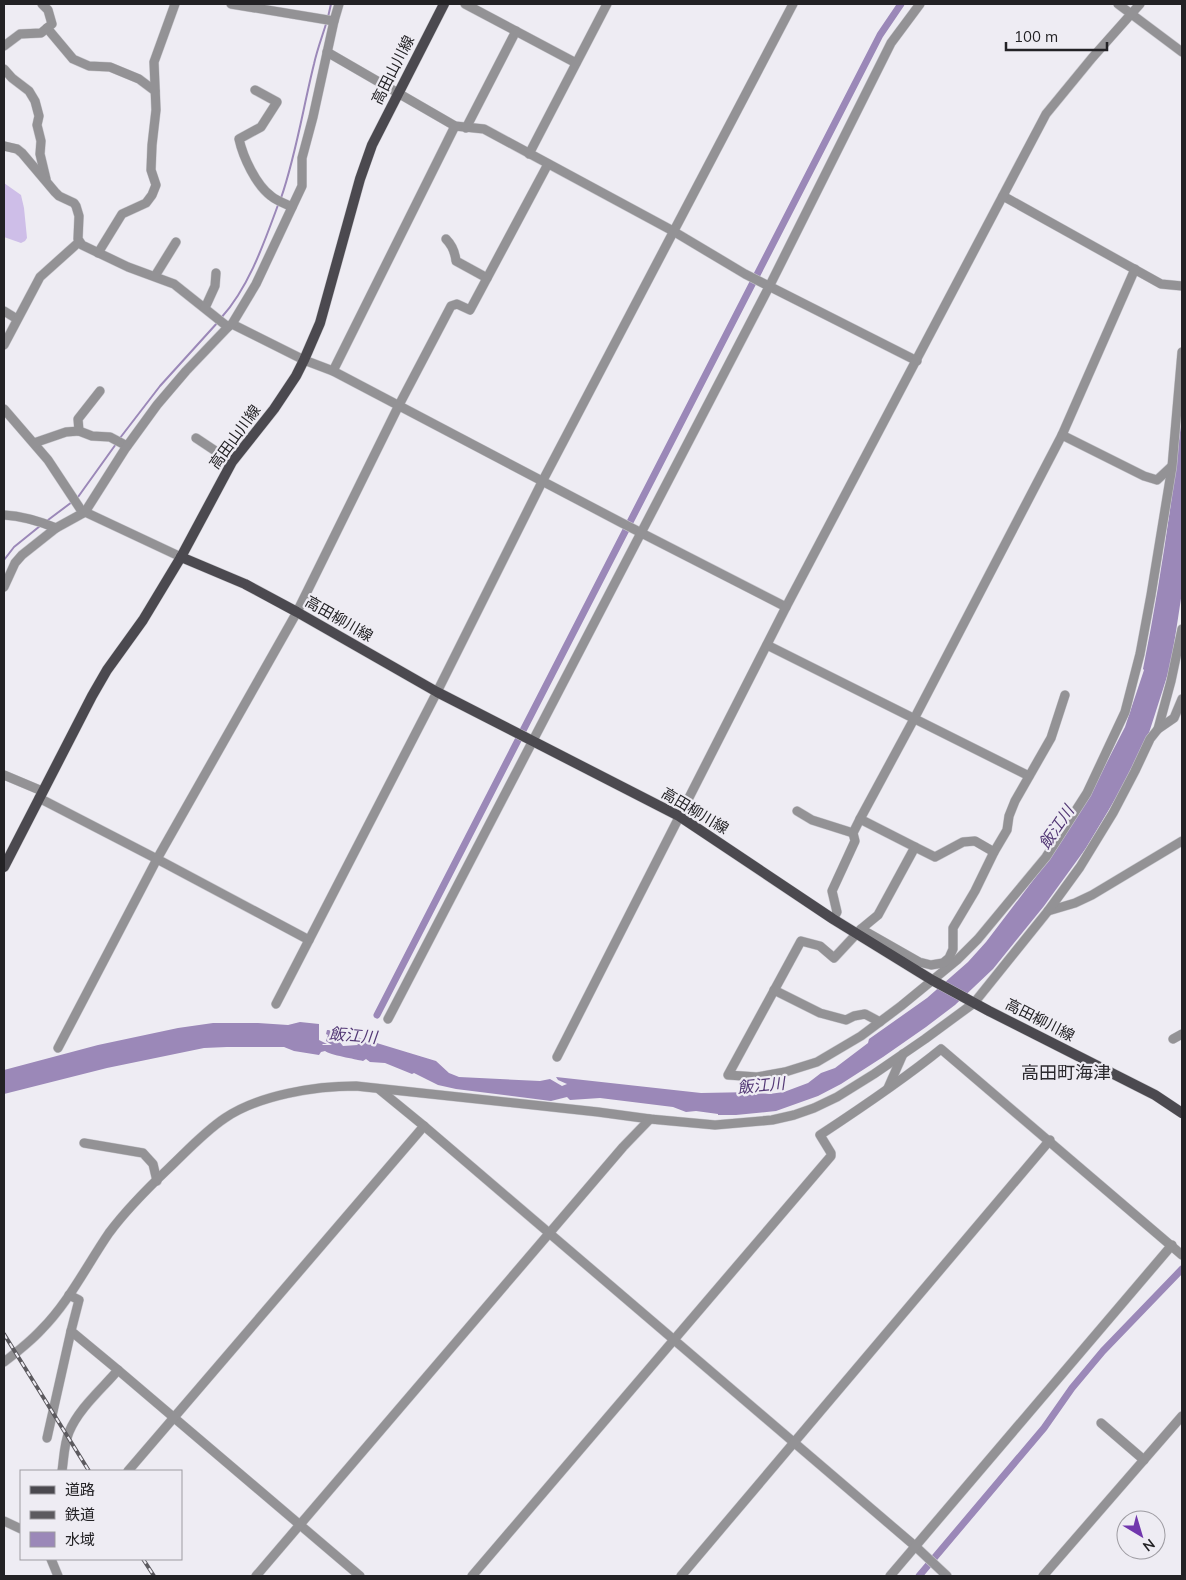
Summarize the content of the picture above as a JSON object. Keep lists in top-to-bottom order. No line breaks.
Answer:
{"streets":{"main road":["高田山川線","高田柳川線"]},"crossings":[["高田山川線","高田柳川線"]],"districts":["高田町海津"],"water":["飯江川"],"legend":["道路","鉄道","水域"],"scale_bar":"100 m","north":"bottom right"}
